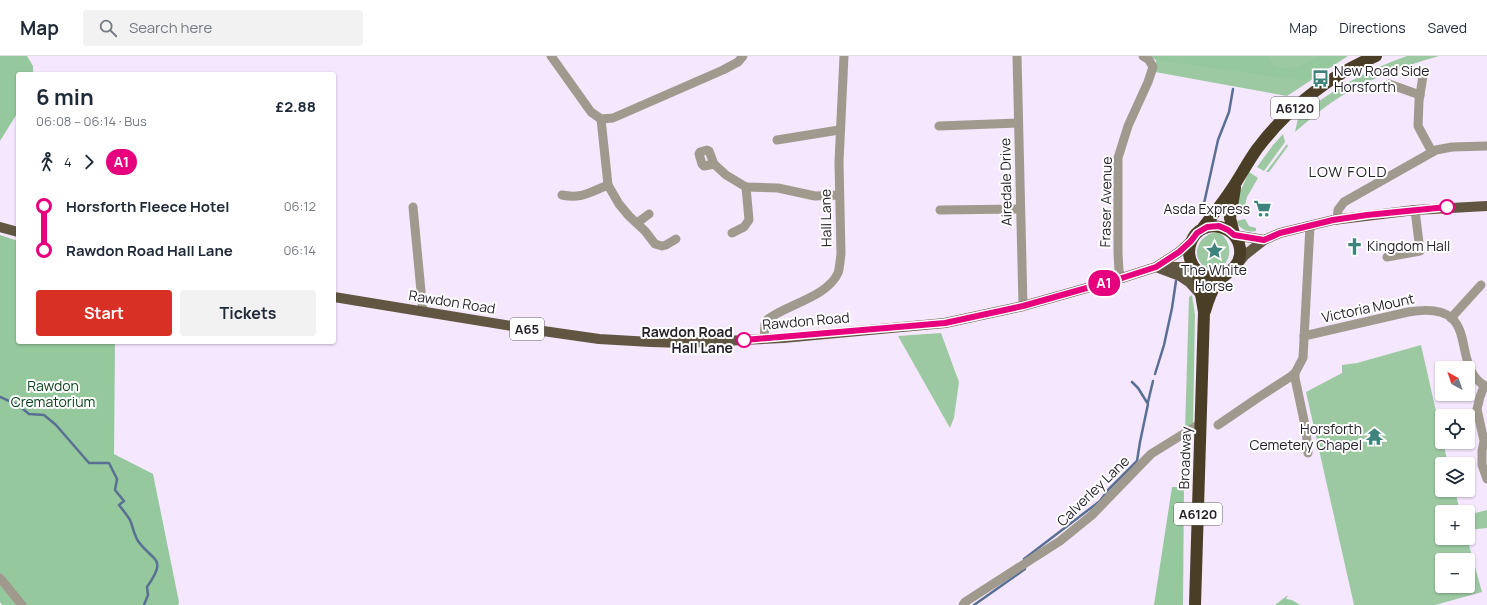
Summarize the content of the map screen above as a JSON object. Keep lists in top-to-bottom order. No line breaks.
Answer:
{"streets":{"highway":["A6120","Broadway"],"main road":["Rawdon Road","A65"],"street":["Airedale Drive","Fraser Avenue","Hall Lane","Victoria Mount","Calverley Lane"]},"crossings":[["A6120","Rawdon Road"],["A6120","Broadway"],["Airedale Drive","Rawdon Road"],["Fraser Avenue","Rawdon Road"],["Hall Lane","Rawdon Road"],["Broadway","Calverley Lane"]],"districts":["LOW FOLD"],"parks":["Rawdon Crematorium"],"places":{"bus stop":["New Road Side Horsforth"],"supermarket":["Asda Express"],"church":["Kingdom Hall"],"place":["The White Horse"],"other":["Rawdon Road Hall Lane"],"temple":["Horsforth Cemetery Chapel"]},"lines":["bus line A1"],"north":"top left","page":{"header":"Map","search":"Search here","nav":["Map","Directions","Saved"],"on_map":"A1","heading":["6 min","06:08 – 06:14 · Bus","£2.88"],"legs":["4","A1"],"list":[{"name":"Horsforth Fleece Hotel","value":"06:12"},{"name":"Rawdon Road Hall Lane","value":"06:14"}],"buttons":["Start","Tickets"],"map_buttons":["+","−"]}}
